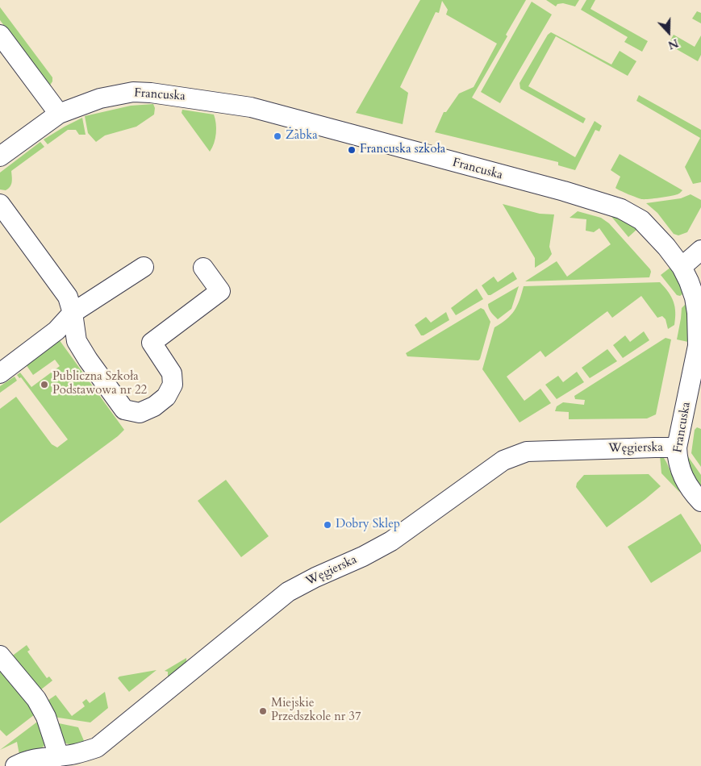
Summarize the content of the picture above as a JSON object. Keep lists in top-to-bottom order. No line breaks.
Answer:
{"streets":{"street":["Francuska","Węgierska"]},"crossings":[["Francuska","Węgierska"]],"places":["Żabka","Francuska szkoła","Publiczna Szkoła Podstawowa nr 22","Dobry Sklep","Miejskie Przedszkole nr 37"],"north":"bottom"}
